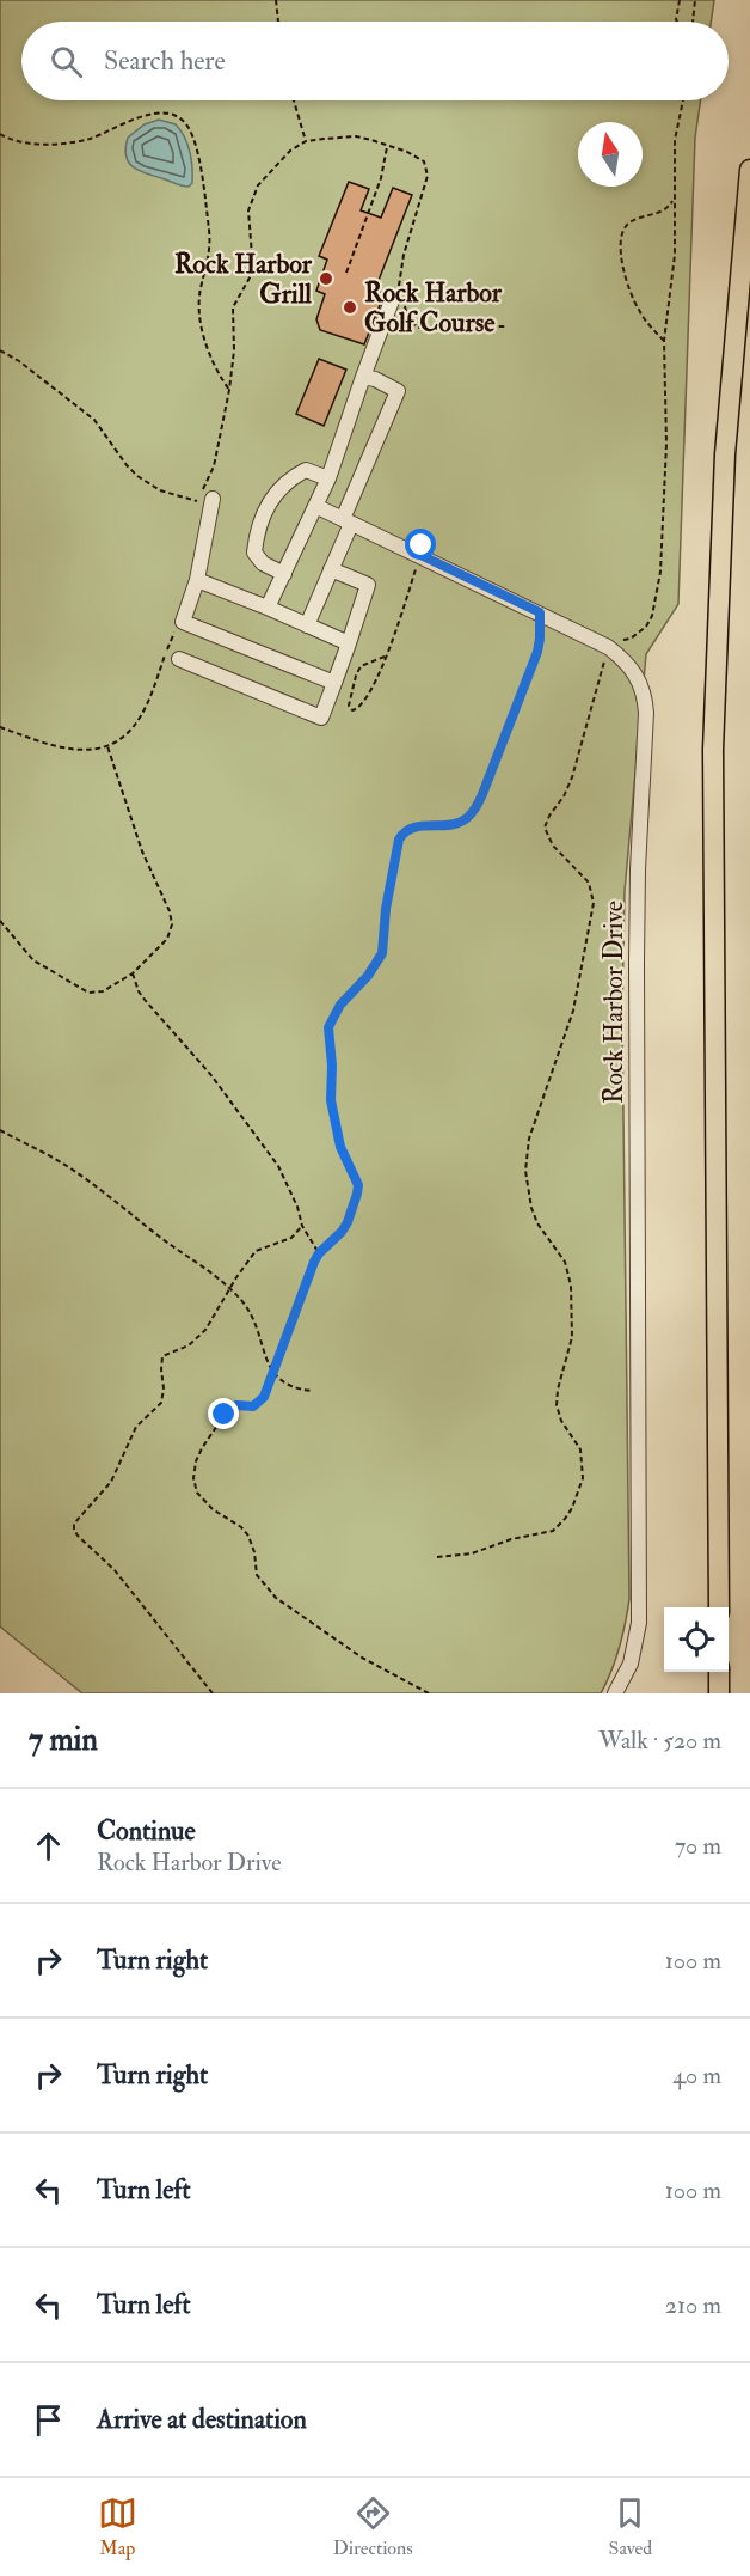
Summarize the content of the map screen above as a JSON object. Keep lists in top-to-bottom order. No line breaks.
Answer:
{"streets":{"street":["Rock Harbor Drive"]},"places":["Rock Harbor Grill","Rock Harbor Golf Course"],"north":"top","page":{"search":"Search here","heading":["7 min","Walk · 520 m"],"list":[["Continue","Rock Harbor Drive","70 m"],["Turn right","100 m"],["Turn right","40 m"],["Turn left","100 m"],["Turn left","210 m"],"Arrive at destination"],"nav":["Map","Directions","Saved"]}}
